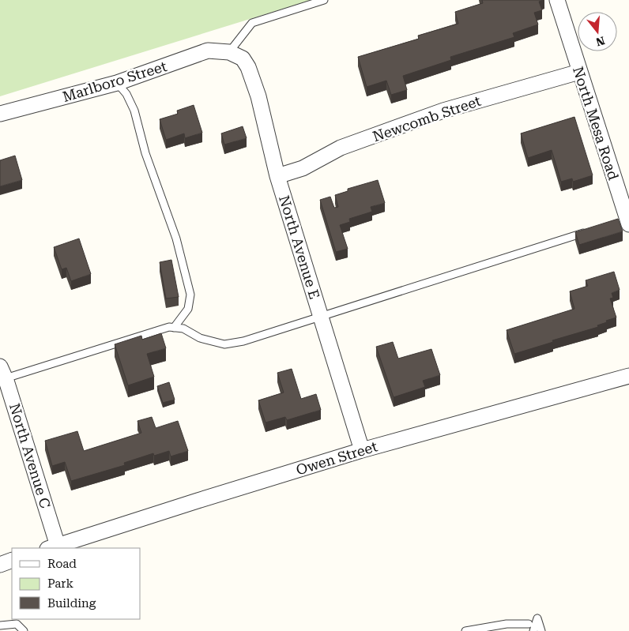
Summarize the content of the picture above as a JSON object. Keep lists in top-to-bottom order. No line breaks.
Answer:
{"streets":{"street":["Marlboro Street","Newcomb Street","North Mesa Road","North Avenue E","North Avenue C","Owen Street"]},"crossings":[["Marlboro Street","North Avenue E"],["Newcomb Street","North Mesa Road"],["Newcomb Street","North Avenue E"],["North Avenue E","Owen Street"],["North Avenue C","Owen Street"]],"legend":["Road","Park","Building"],"north":"bottom"}
